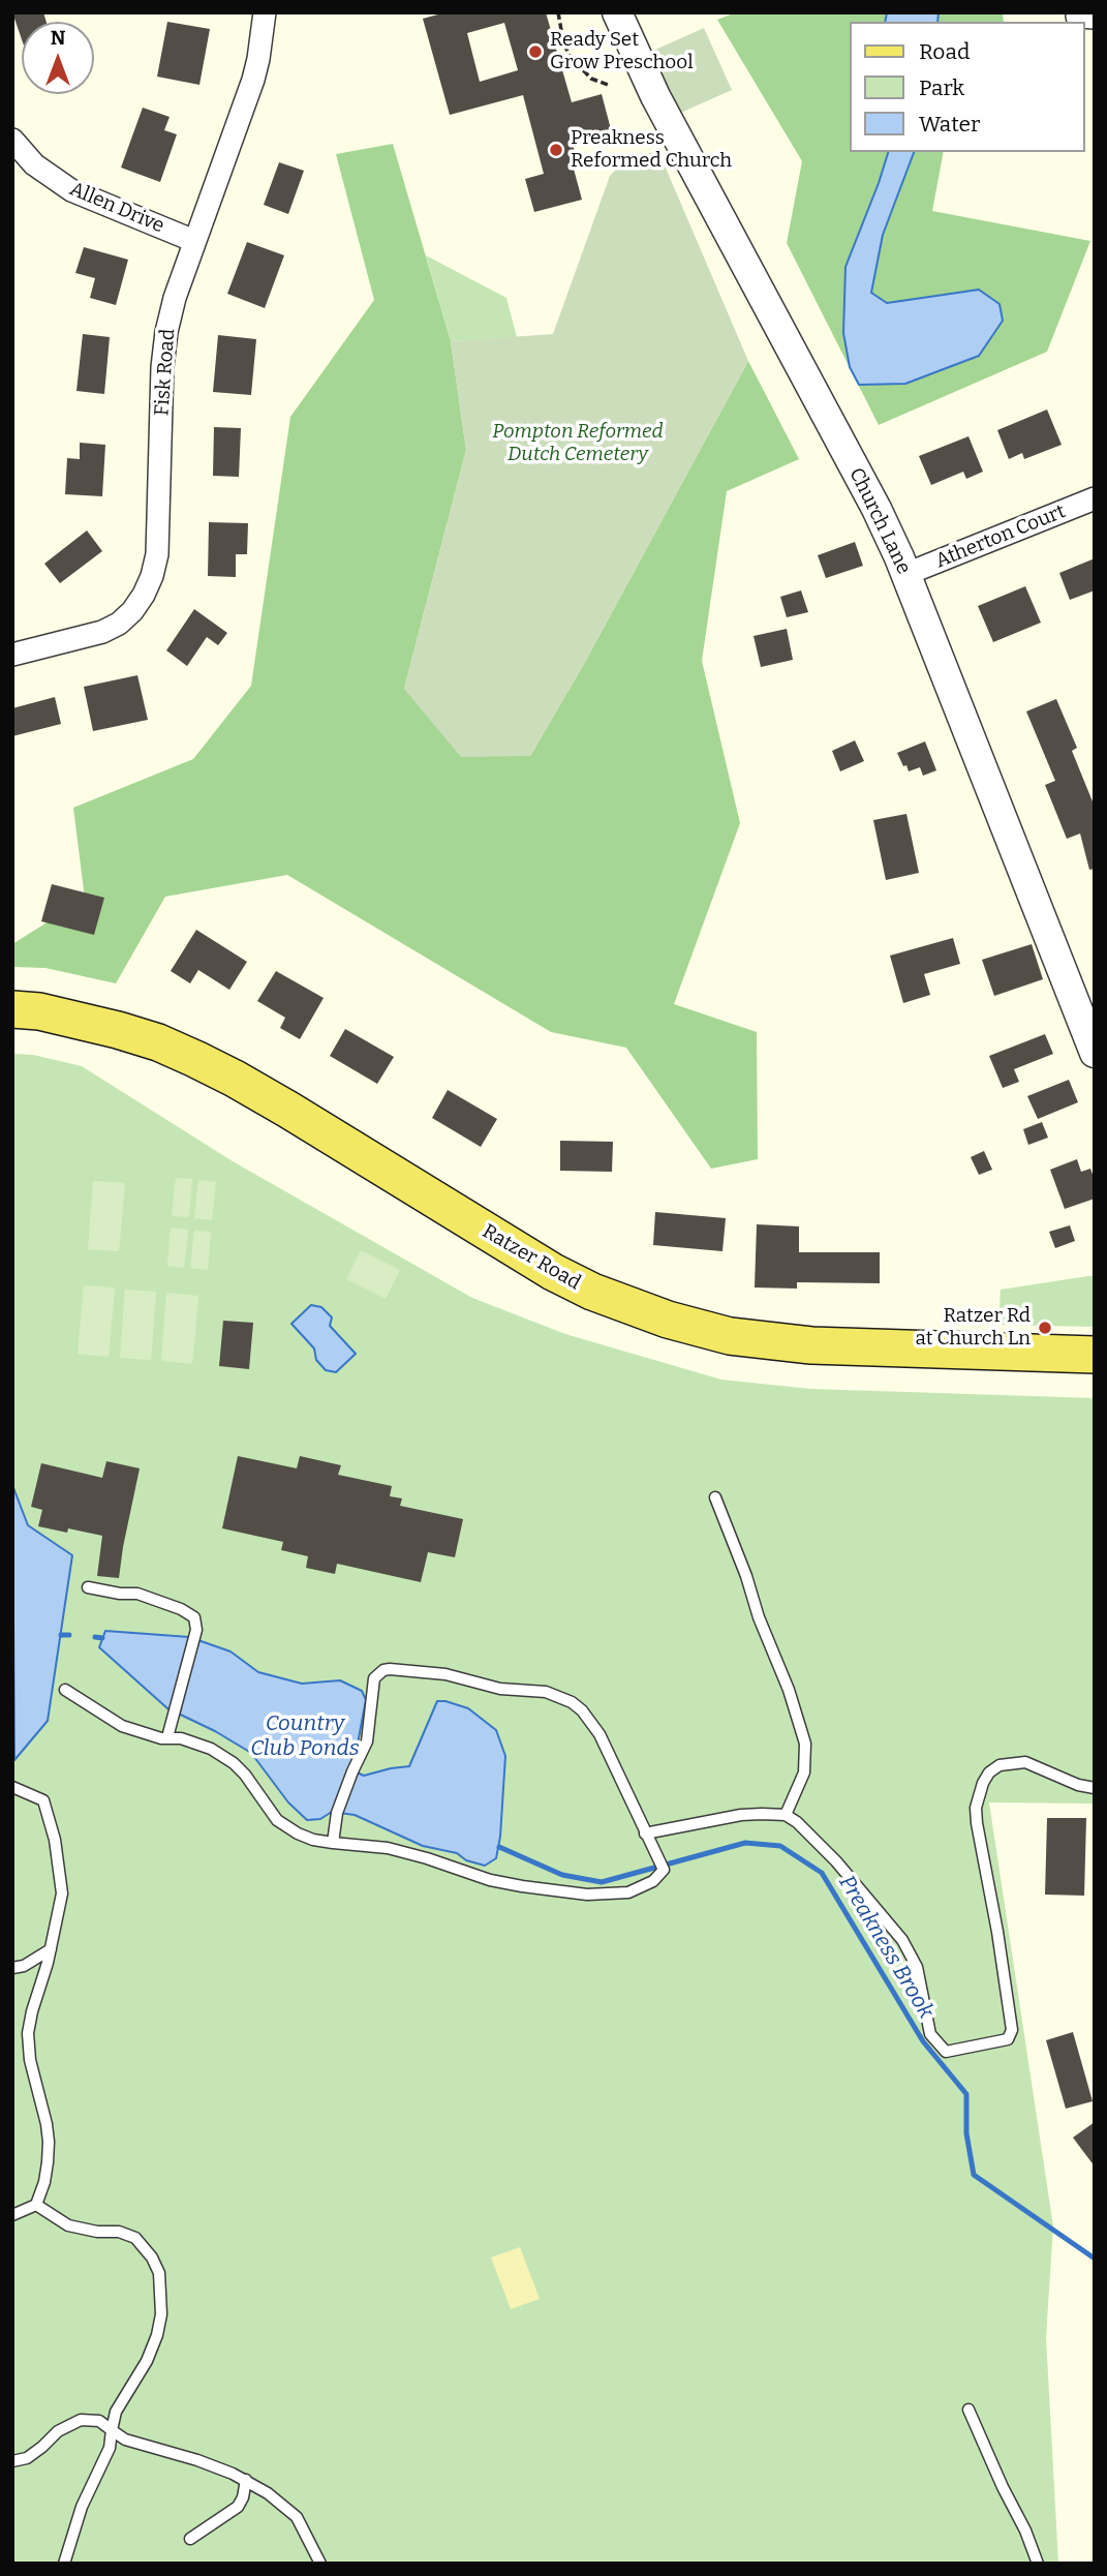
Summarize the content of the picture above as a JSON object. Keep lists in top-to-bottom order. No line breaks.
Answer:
{"streets":{"main road":["Ratzer Road"],"street":["Allen Drive","Fisk Road","Church Lane","Atherton Court"]},"crossings":[["Allen Drive","Fisk Road"],["Church Lane","Atherton Court"]],"water":["Country Club Ponds","Preakness Brook"],"parks":["Pompton Reformed Dutch Cemetery"],"places":["Ready Set Grow Preschool","Preakness Reformed Church","Ratzer Rd at Church Ln"],"legend":["Road","Park","Water"],"north":"top"}
